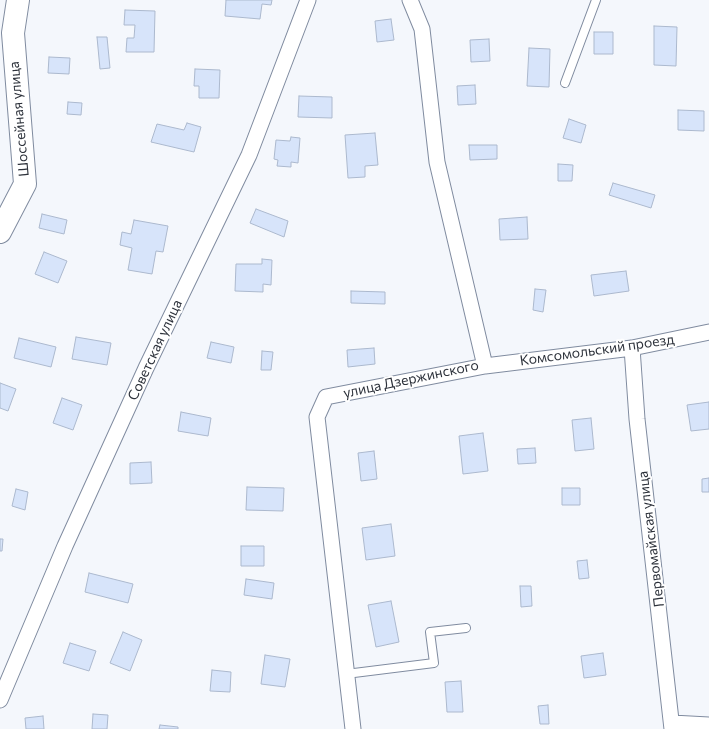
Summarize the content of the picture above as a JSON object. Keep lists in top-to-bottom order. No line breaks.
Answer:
{"streets":{"main road":["Шоссейная улица"],"street":["Советская улица","Комсомольский проезд","улица Дзержинского","Первомайская улица"]},"crossings":[["Комсомольский проезд","улица Дзержинского"],["Комсомольский проезд","Первомайская улица"]]}
